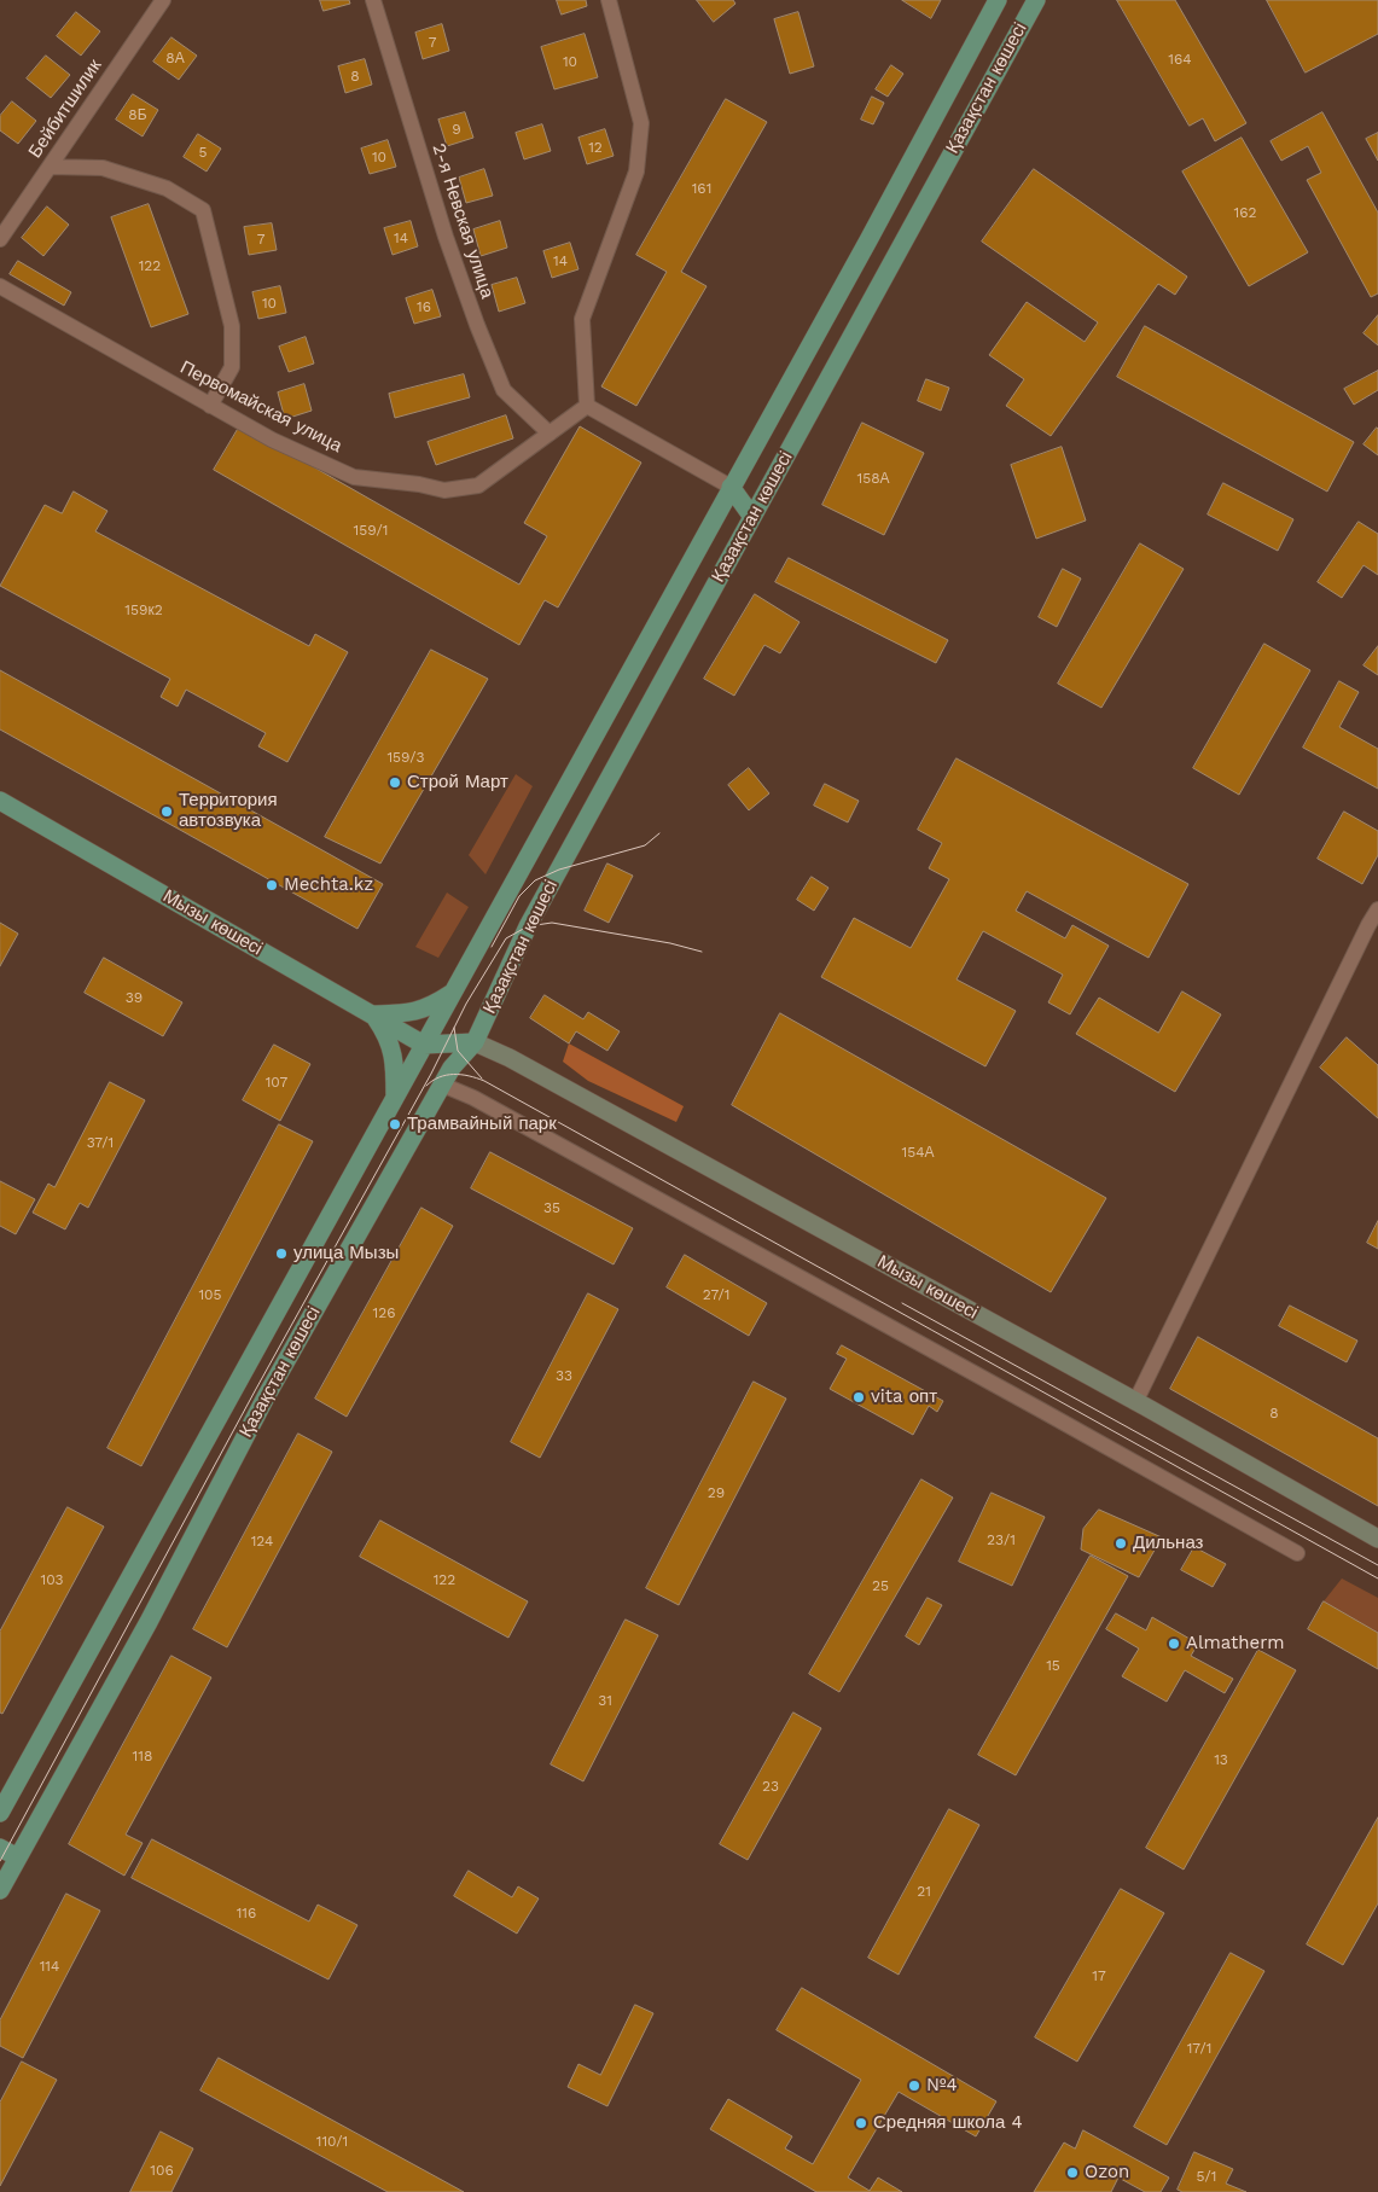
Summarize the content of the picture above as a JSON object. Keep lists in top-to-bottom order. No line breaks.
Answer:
{"streets":{"main road":["Қазақстан көшесі","Мызы көшесі"],"street":["Бейбитшилик","2-я Невская улица","Первомайская улица"]},"crossings":[["Қазақстан көшесі","Мызы көшесі"],["2-я Невская улица","Первомайская улица"]],"places":["Строй Март","Территория автозвука","Mechta.kz","Трамвайный парк","улица Мызы","vita опт","Дильназ","Almatherm","№4","Средняя школа 4","Ozon"],"house_numbers":["7","8А","164","10","8","8Б","9","12","5","10","161","162","14","7","14","122","10","16","158А","159/1","159к2","159/3","39","107","37/1","154А","35","105","27/1","126","33","8","29","23/1","124","103","122","25","15","31","118","13","23","21","116","114","17","17/1","110/1","106","5/1"]}
